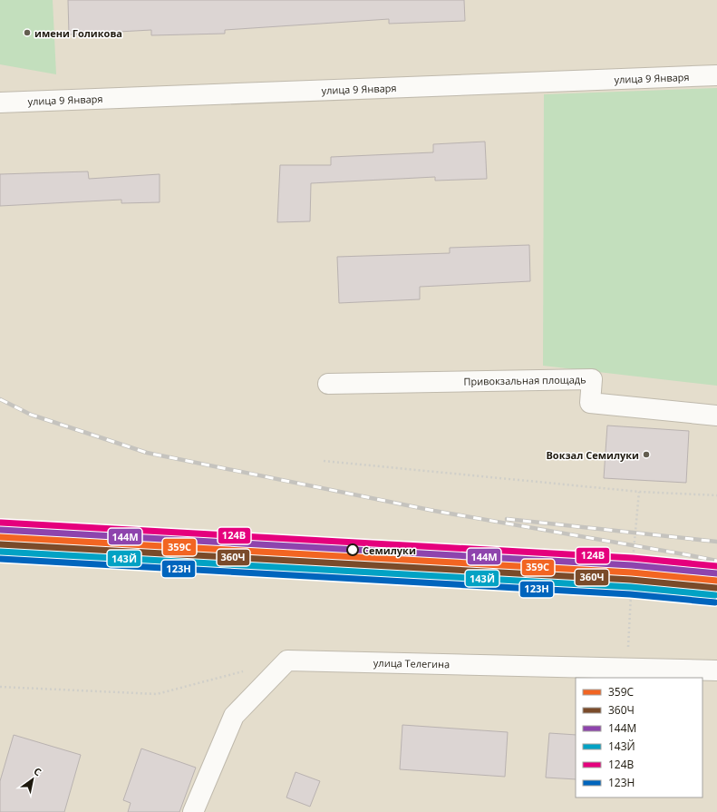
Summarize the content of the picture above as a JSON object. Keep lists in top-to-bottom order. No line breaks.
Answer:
{"streets":{"street":["улица 9 Января","Привокзальная площадь","улица Телегина"]},"places":["имени Голикова","Вокзал Семилуки","Семилуки"],"lines":["transit line 124В","transit line 144М","transit line 359С","transit line 360Ч","transit line 143Й","transit line 123Н"],"legend":["359С","360Ч","144М","143Й","124В","123Н"],"north":"top right"}
